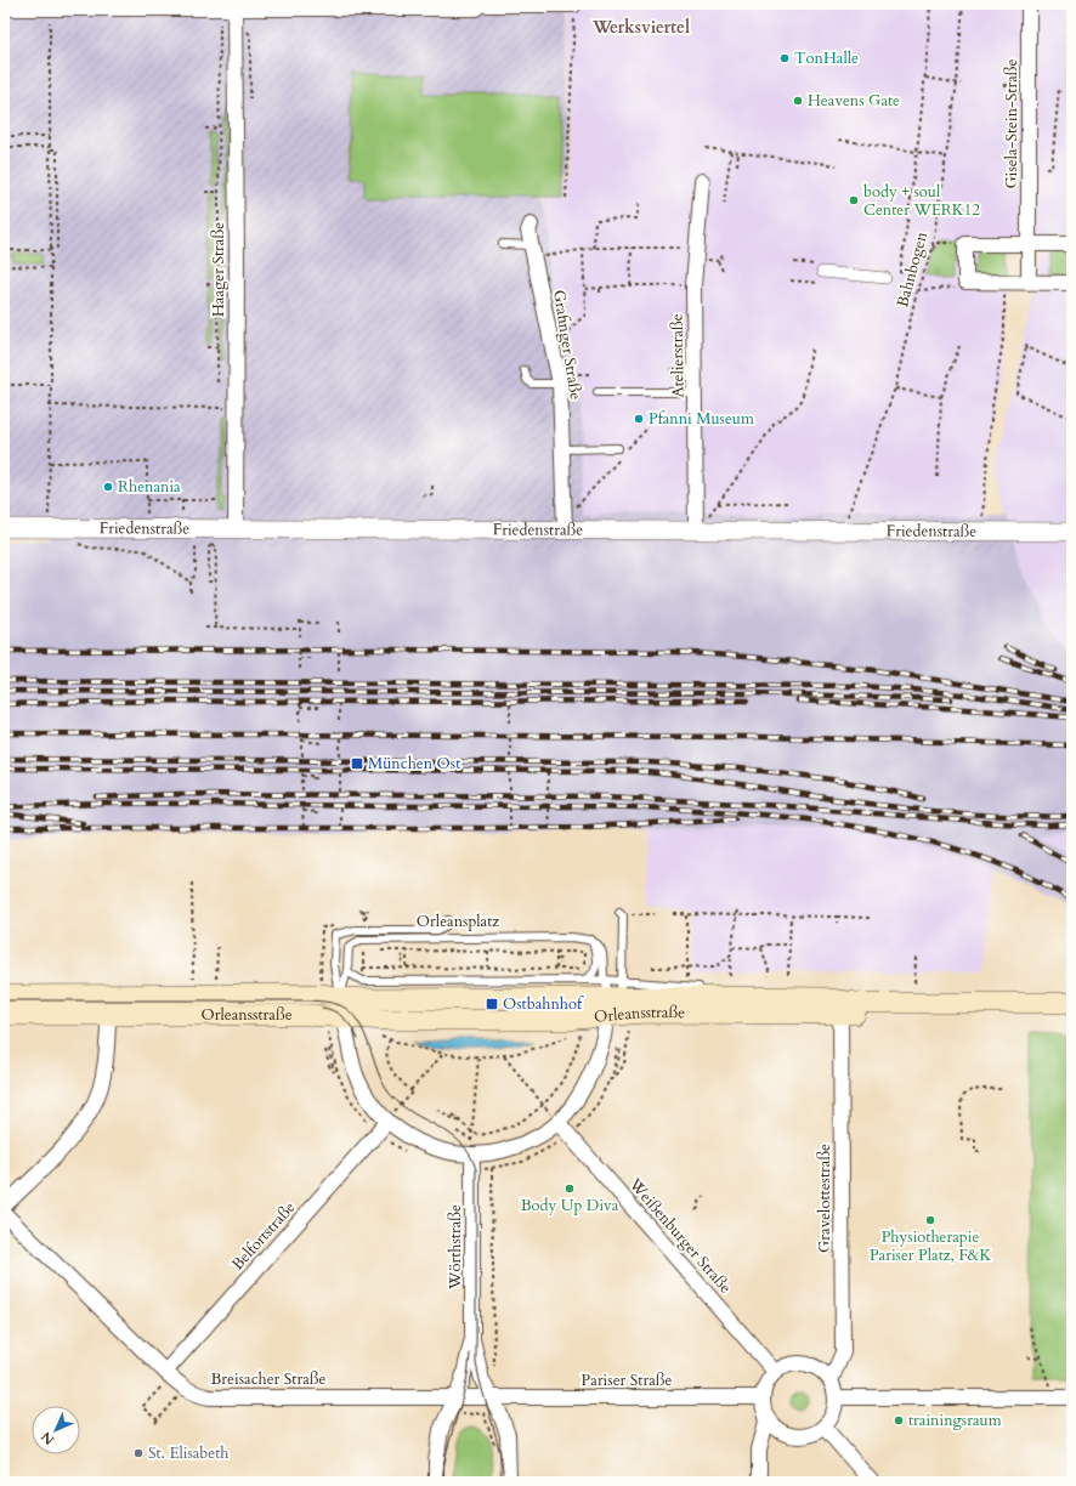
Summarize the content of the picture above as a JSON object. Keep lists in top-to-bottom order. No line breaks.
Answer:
{"streets":{"main road":["Orleansstraße"],"street":["Gisela-Stein-Straße","Haager Straße","Grafinger Straße","Atelierstraße","Friedenstraße","Orleansplatz","Gravelottestraße","Belfortstraße","Weißenburger Straße","Wörthstraße","Breisacher Straße","Pariser Straße"],"path":["Bahnbogen"]},"crossings":[["Haager Straße","Friedenstraße"],["Bahnbogen","Friedenstraße"],["Grafinger Straße","Friedenstraße"],["Atelierstraße","Friedenstraße"],["Orleansplatz","Orleansstraße"],["Orleansplatz","Belfortstraße"],["Orleansplatz","Weißenburger Straße"],["Orleansplatz","Wörthstraße"],["Orleansstraße","Gravelottestraße"],["Gravelottestraße","Weißenburger Straße"],["Gravelottestraße","Pariser Straße"],["Belfortstraße","Breisacher Straße"],["Weißenburger Straße","Pariser Straße"],["Wörthstraße","Breisacher Straße"],["Wörthstraße","Pariser Straße"],["Breisacher Straße","Pariser Straße"]],"districts":["Werksviertel"],"places":{"other":["TonHalle","Heavens Gate","body + soul Center WERK12","Pfanni Museum","Rhenania","Body Up Diva","Physiotherapie Pariser Platz, F&K","trainingsraum","St. Elisabeth"],"transit":["München Ost","Ostbahnhof"]},"north":"bottom left"}
